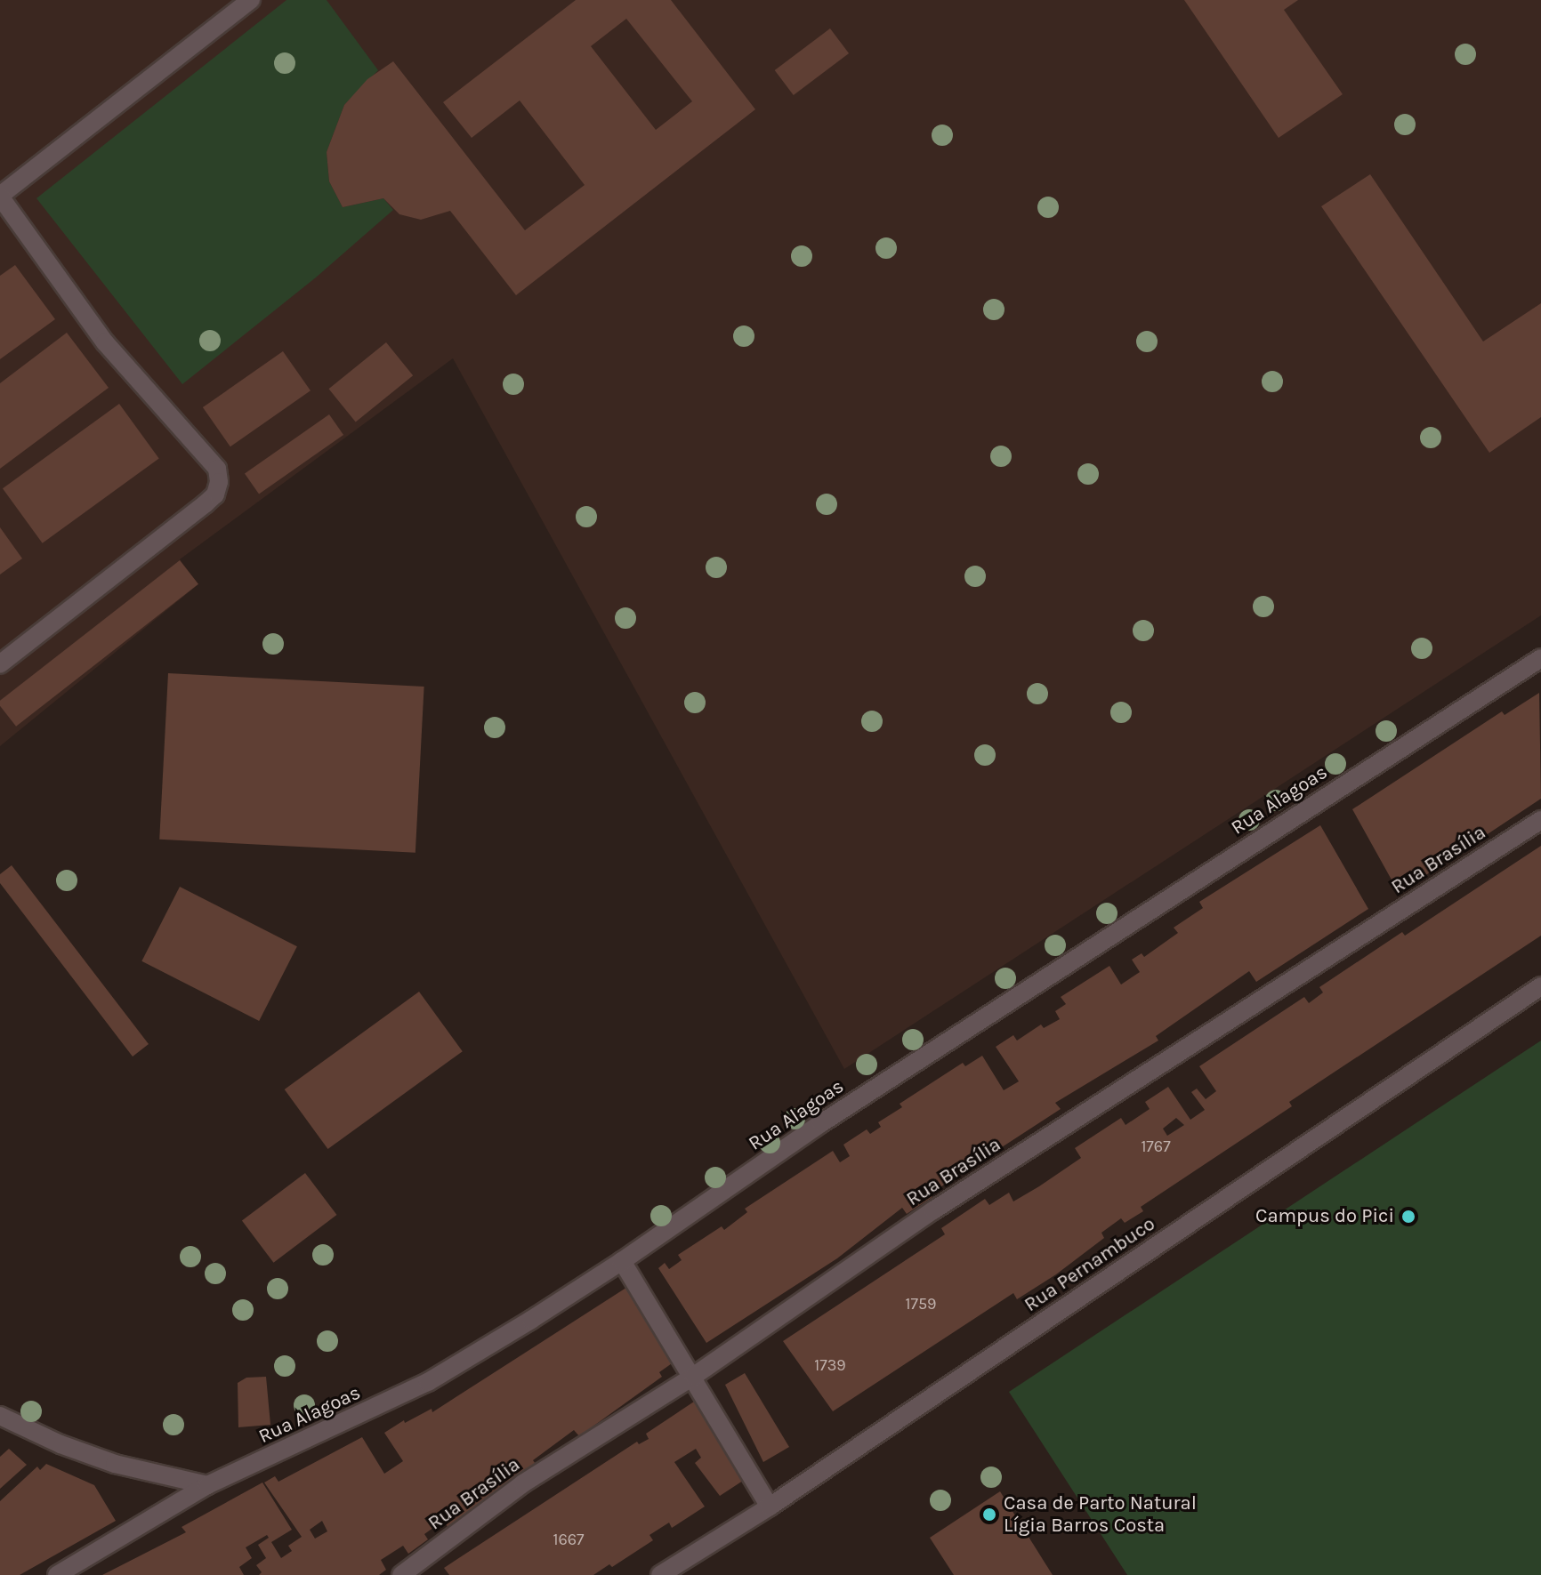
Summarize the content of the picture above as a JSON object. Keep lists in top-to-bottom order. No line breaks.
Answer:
{"streets":{"street":["Rua Alagoas","Rua Brasília","Rua Pernambuco"]},"places":["Campus do Pici","Casa de Parto Natural Lígia Barros Costa"],"house_numbers":["1767","1759","1739","1667"]}
